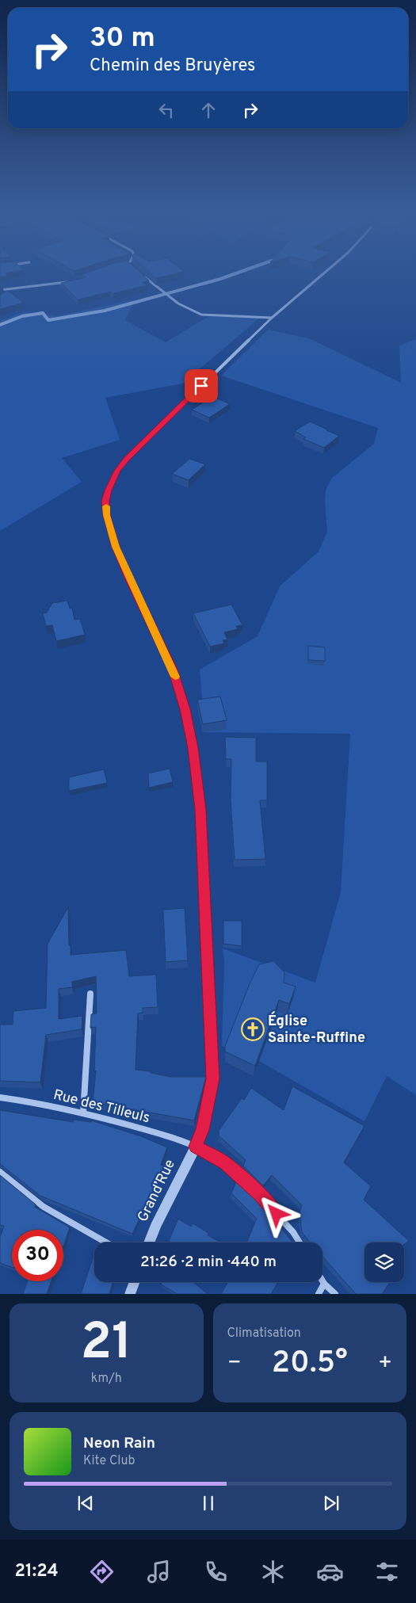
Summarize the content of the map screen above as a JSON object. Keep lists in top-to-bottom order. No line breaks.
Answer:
{"streets":{"street":["Rue des Tilleuls","Grand’Rue"]},"crossings":[["Rue des Tilleuls","Grand’Rue"]],"places":{"church":["Église Sainte-Ruffine"]},"page":{"turn":["30 m","Chemin des Bruyères"],"limit":"30","trip":"21:26 · 2 min · 440 m","tile":[["21","km/h"],"Climatisation"],"heat":["−","20.5°","+"],"song":["Neon Rain","Kite Club"],"tabs":"21:24"}}
